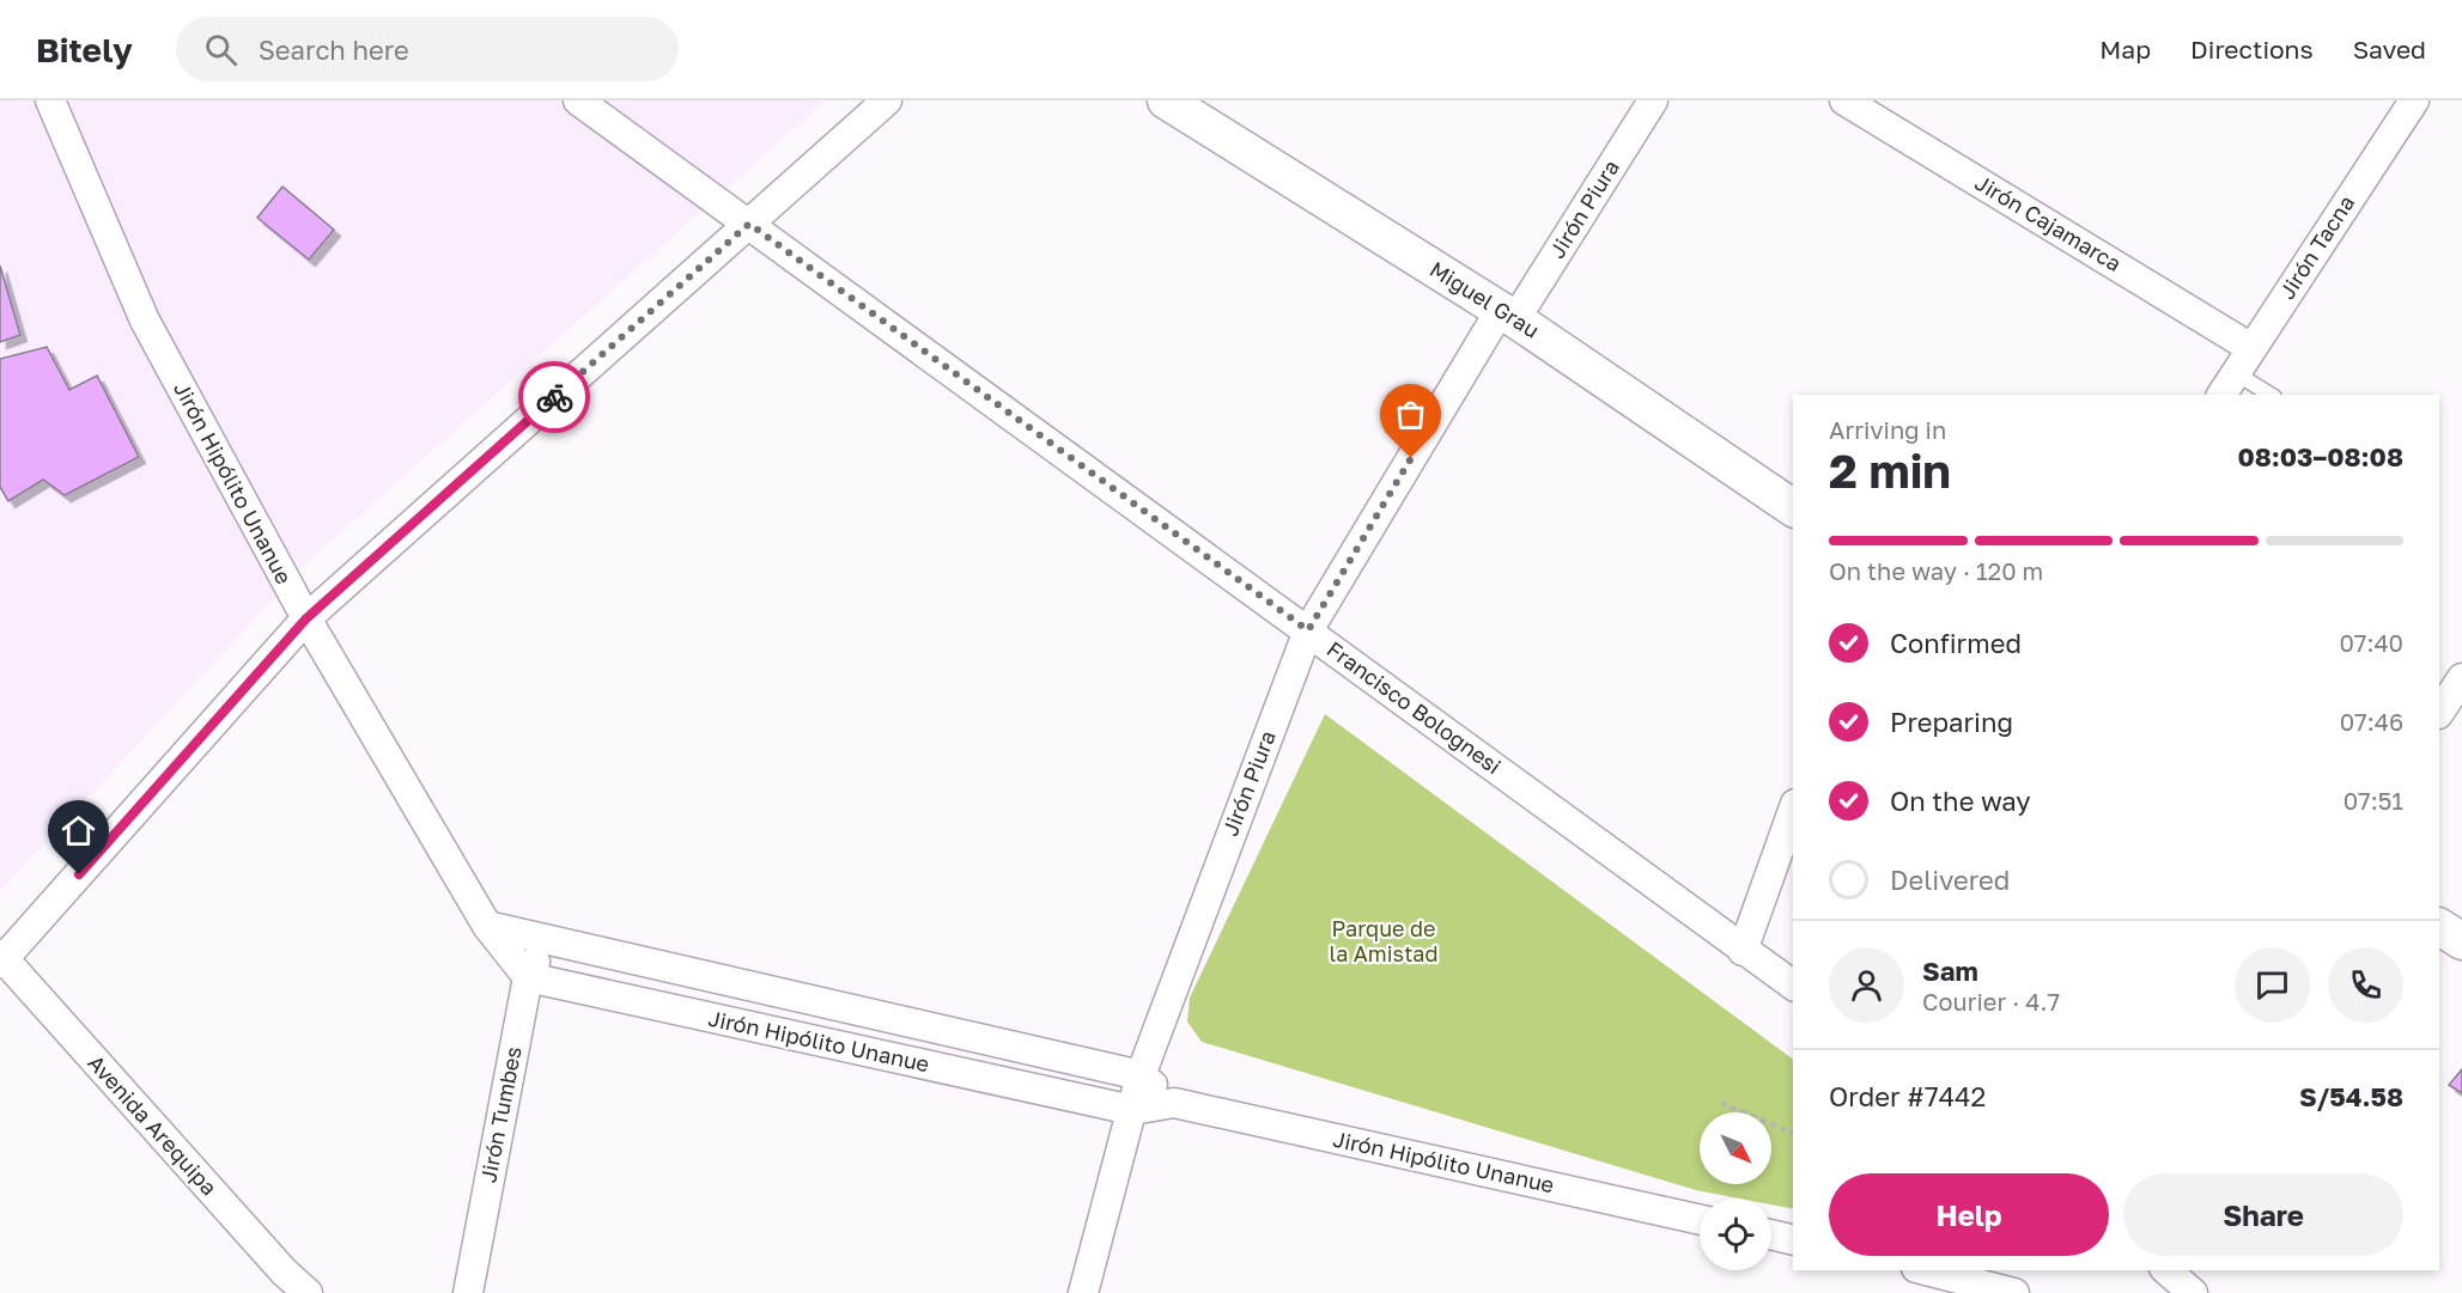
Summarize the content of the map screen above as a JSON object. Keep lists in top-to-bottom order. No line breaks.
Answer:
{"streets":{"street":["Jirón Piura","Jirón Cajamarca","Jirón Tacna","Miguel Grau","Jirón Hipólito Unanue","Francisco Bolognesi","Jirón Tumbes","Avenida Arequipa"]},"crossings":[["Jirón Piura","Miguel Grau"],["Jirón Piura","Jirón Hipólito Unanue"],["Jirón Piura","Francisco Bolognesi"],["Jirón Cajamarca","Jirón Tacna"],["Jirón Hipólito Unanue","Jirón Tumbes"]],"parks":["Parque de la Amistad"],"north":"bottom right","page":{"header":"Bitely","search":"Search here","nav":["Map","Directions","Saved"],"heading":["2 min","Arriving in","08:03–08:08"],"panel":["Sam","Courier · 4.7","Order #7442","S/54.58"],"bar":"On the way · 120 m","list":[["Confirmed","07:40"],["Preparing","07:46"],["On the way","07:51"],"Delivered"],"buttons":["Help","Share"]}}
